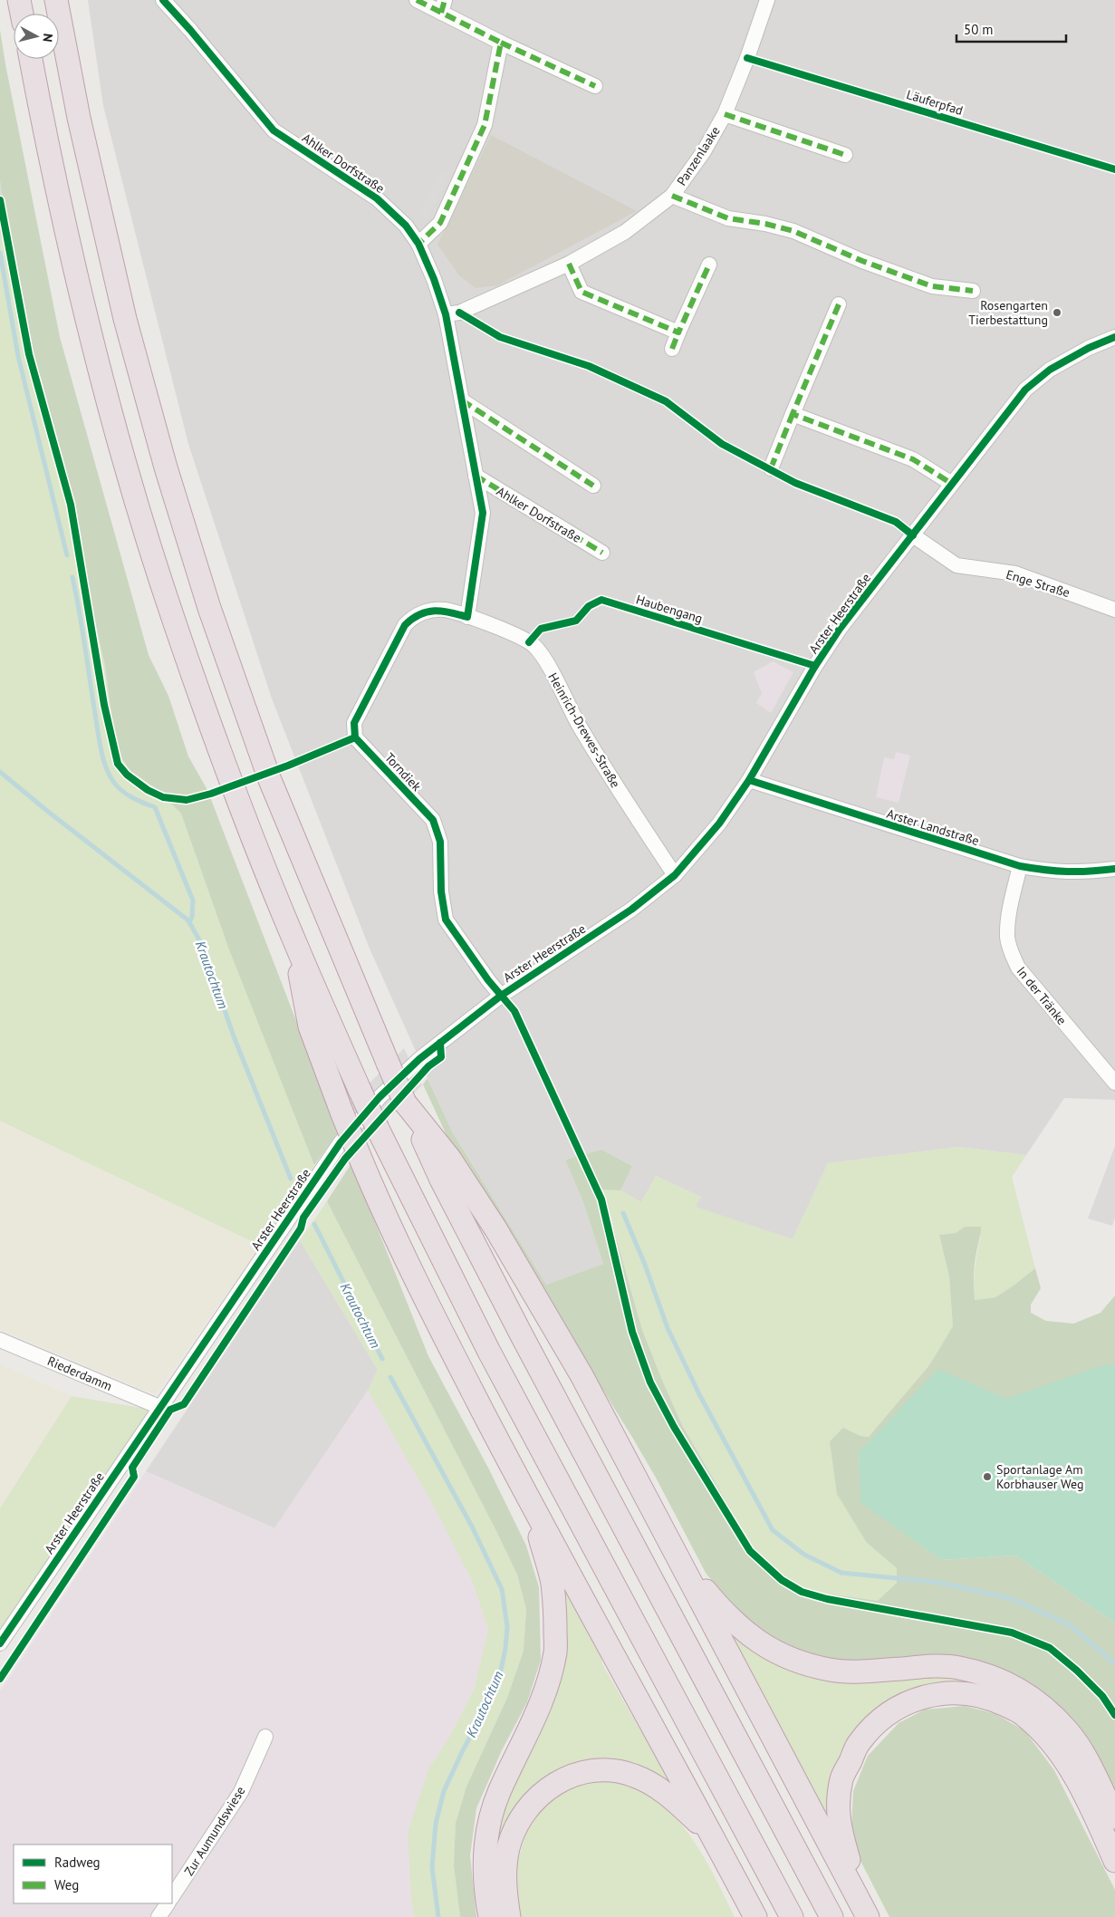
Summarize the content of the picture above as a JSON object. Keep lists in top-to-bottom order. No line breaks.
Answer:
{"streets":{"street":["Panzenlaake","Ahlker Dorfstraße","Enge Straße","Arster Heerstraße","Heinrich-Drewes-Straße","Torndiek","Arster Landstraße","In der Tränke","Riederdamm","Zur Aumundswiese"],"cycle path":["Läuferpfad","Haubengang"]},"crossings":[["Panzenlaake","Ahlker Dorfstraße"],["Ahlker Dorfstraße","Heinrich-Drewes-Straße"],["Ahlker Dorfstraße","Torndiek"],["Enge Straße","Arster Heerstraße"],["Arster Heerstraße","Heinrich-Drewes-Straße"],["Arster Heerstraße","Torndiek"],["Arster Heerstraße","Arster Landstraße"],["Arster Heerstraße","Riederdamm"],["Heinrich-Drewes-Straße","Torndiek"],["Arster Landstraße","In der Tränke"]],"water":["Krautochtum"],"places":["Rosengarten Tierbestattung","Sportanlage Am Korbhauser Weg"],"legend":["Radweg","Weg"],"scale_bar":"50 m","north":"right"}
